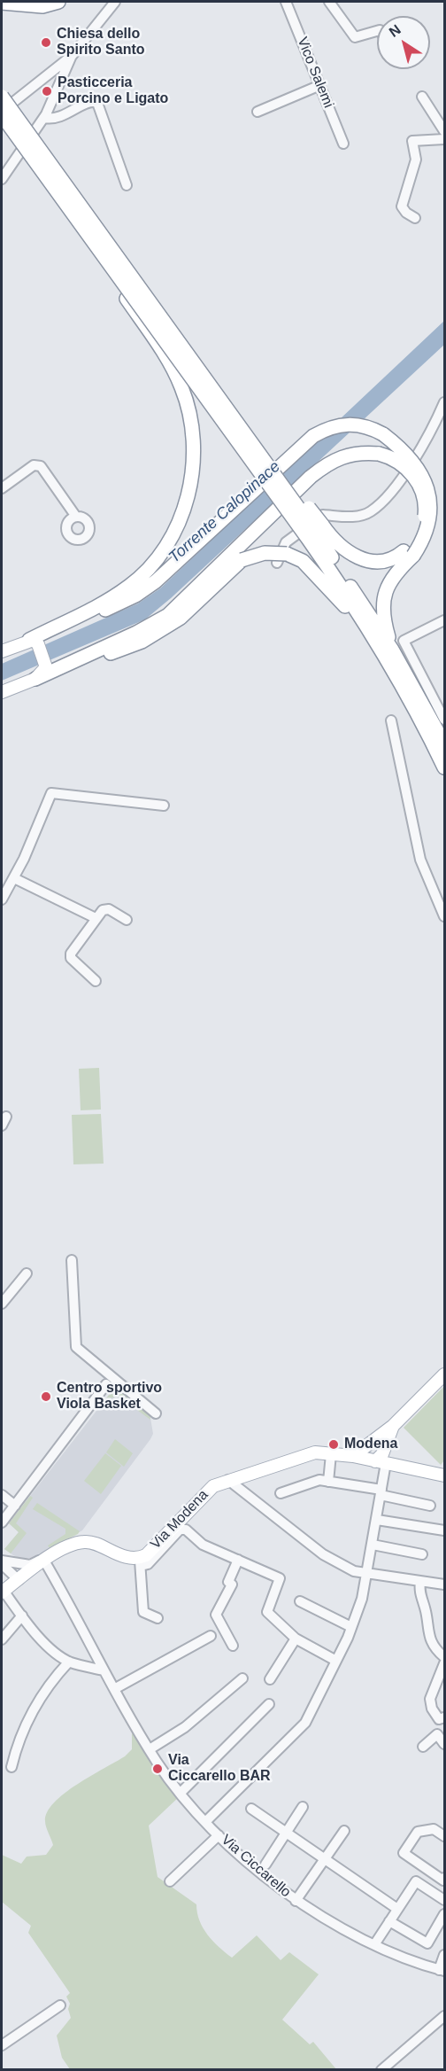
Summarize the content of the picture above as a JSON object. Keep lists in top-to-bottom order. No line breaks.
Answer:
{"streets":{"main road":["Via Modena"],"street":["Vico Salemi","Via Ciccarello"]},"crossings":[["Via Modena","Via Ciccarello"]],"water":["Torrente Calopinace"],"places":["Chiesa dello Spirito Santo","Pasticceria Porcino e Ligato","Centro sportivo Viola Basket","Modena","Via Ciccarello BAR"],"north":"top left"}
